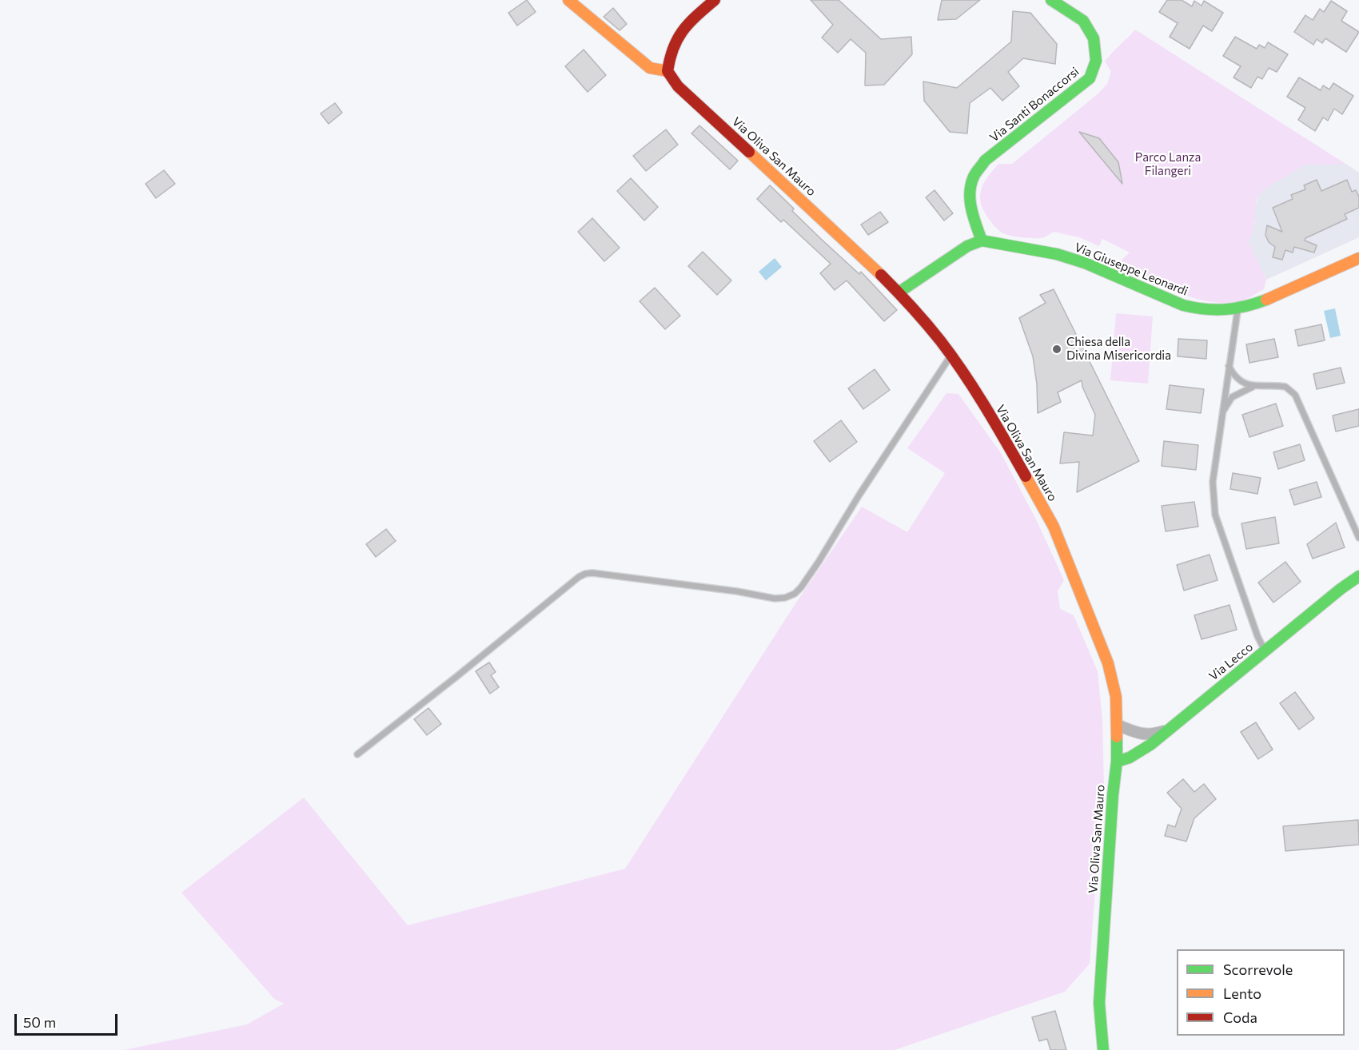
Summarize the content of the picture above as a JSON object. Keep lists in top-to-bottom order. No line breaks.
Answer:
{"streets":{"street":["Via Santi Bonaccorsi","Via Oliva San Mauro","Via Giuseppe Leonardi","Via Lecco"]},"crossings":[["Via Santi Bonaccorsi","Via Giuseppe Leonardi"],["Via Oliva San Mauro","Via Lecco"]],"parks":["Parco Lanza Filangeri"],"places":["Chiesa della Divina Misericordia"],"legend":["Scorrevole","Lento","Coda"],"scale_bar":"50 m"}
